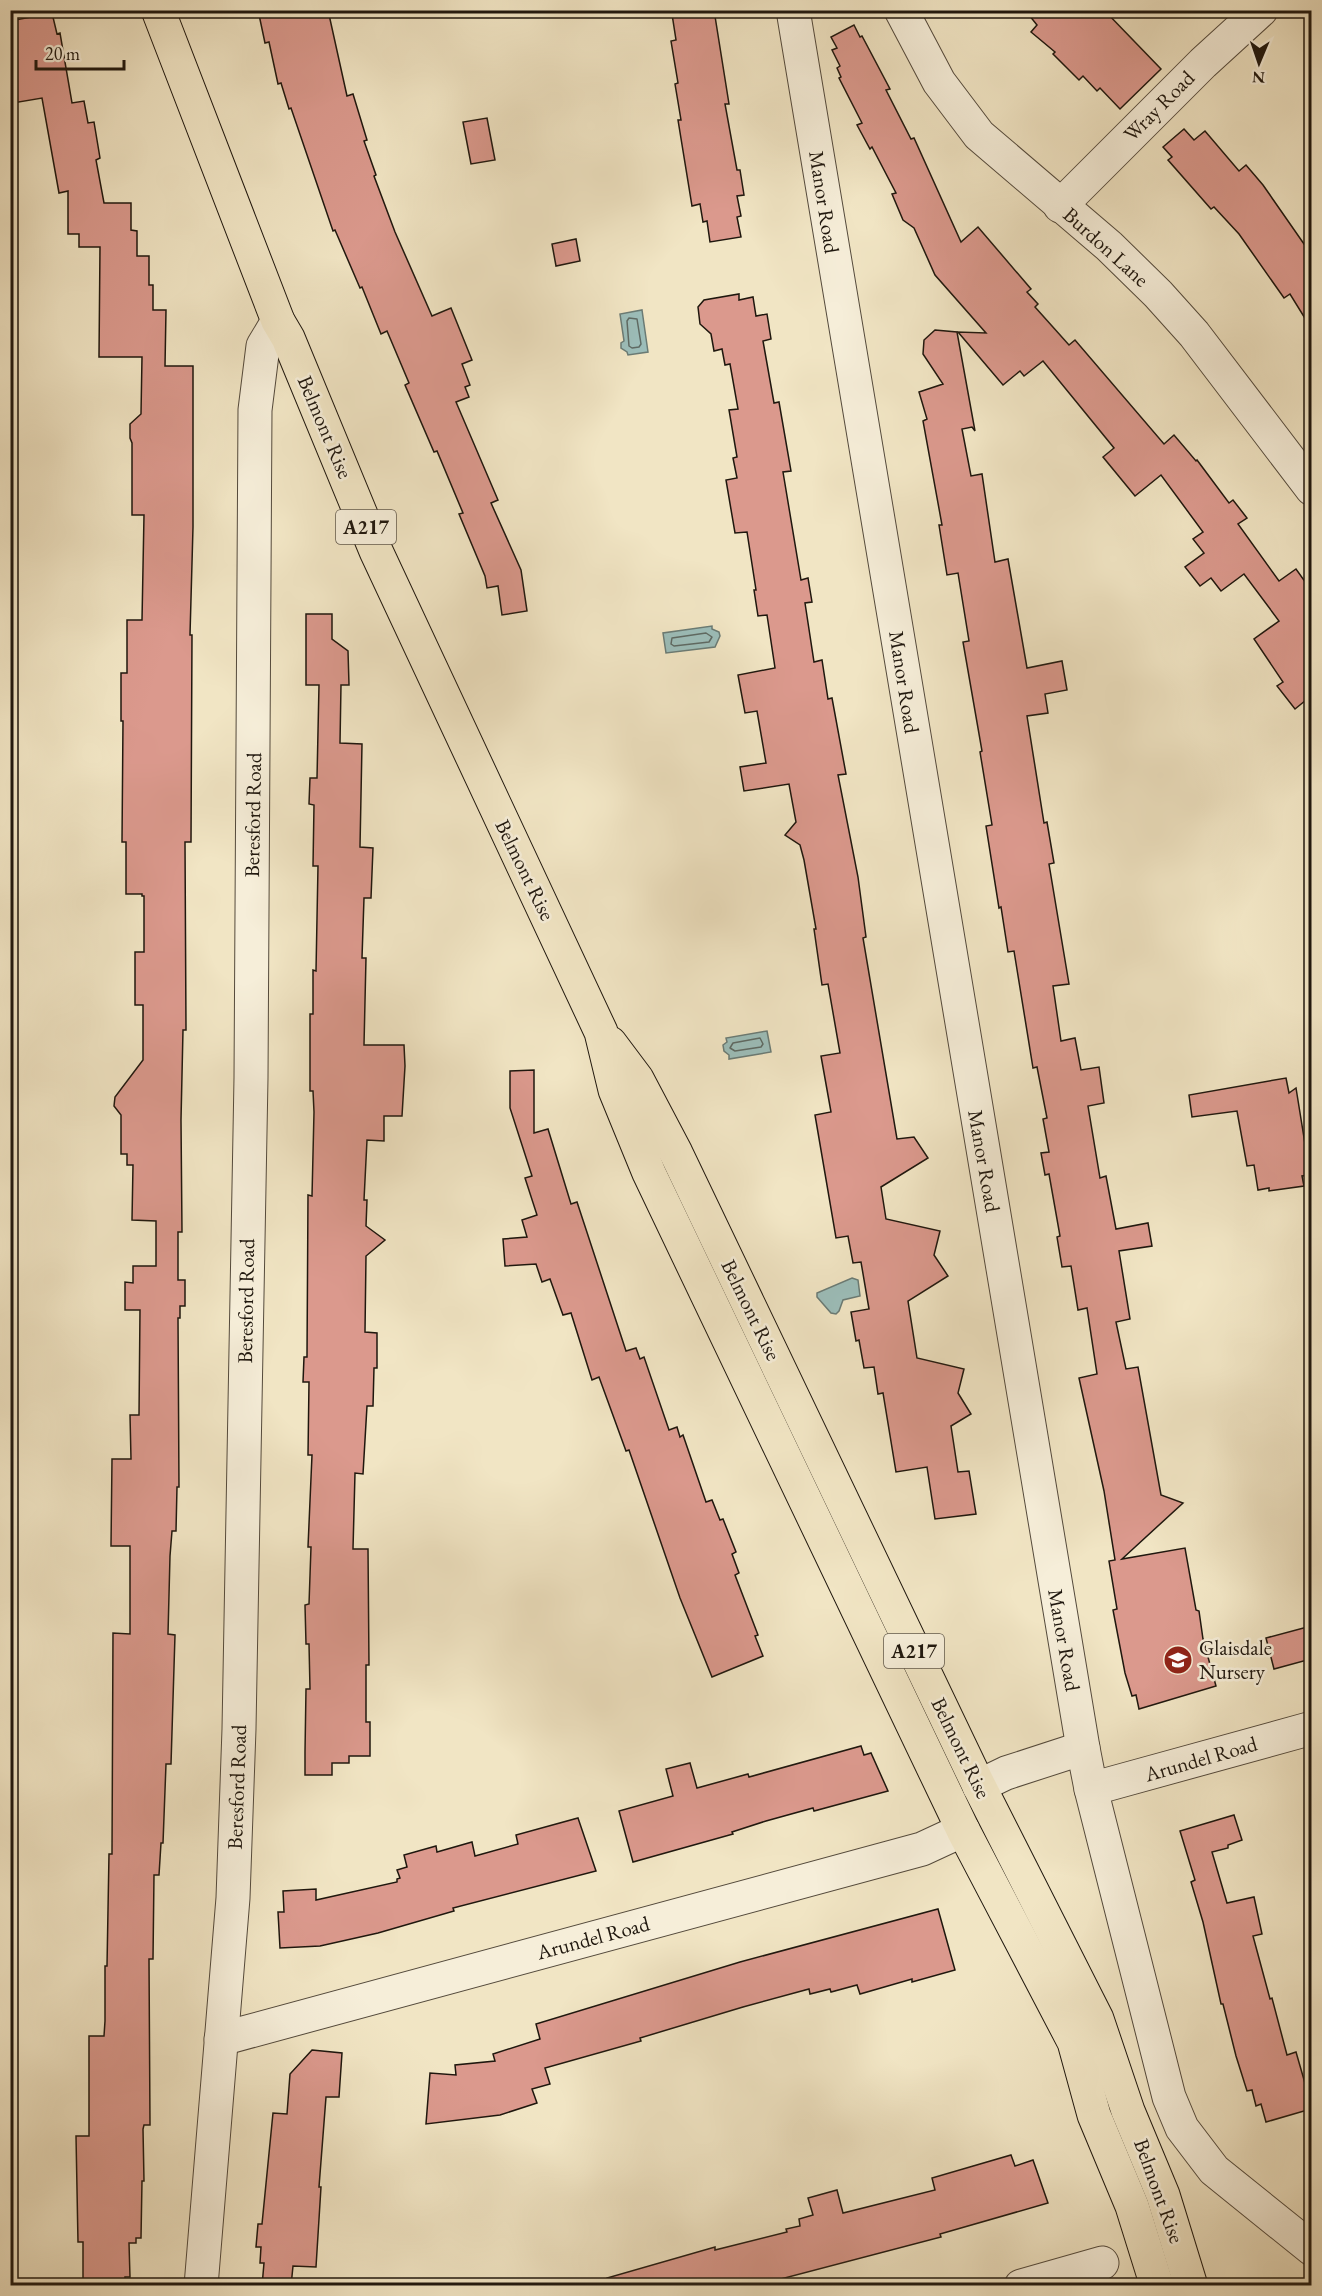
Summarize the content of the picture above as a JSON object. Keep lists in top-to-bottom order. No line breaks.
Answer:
{"streets":{"highway":["Belmont Rise","A217"],"street":["Wray Road","Manor Road","Burdon Lane","Beresford Road","Arundel Road"]},"crossings":[["Wray Road","Burdon Lane"],["Manor Road","Arundel Road"],["Belmont Rise","Beresford Road"],["Belmont Rise","Arundel Road"],["Beresford Road","Arundel Road"]],"places":{"school or university":["Glaisdale Nursery"]},"scale_bar":"20 m","north":"bottom"}
